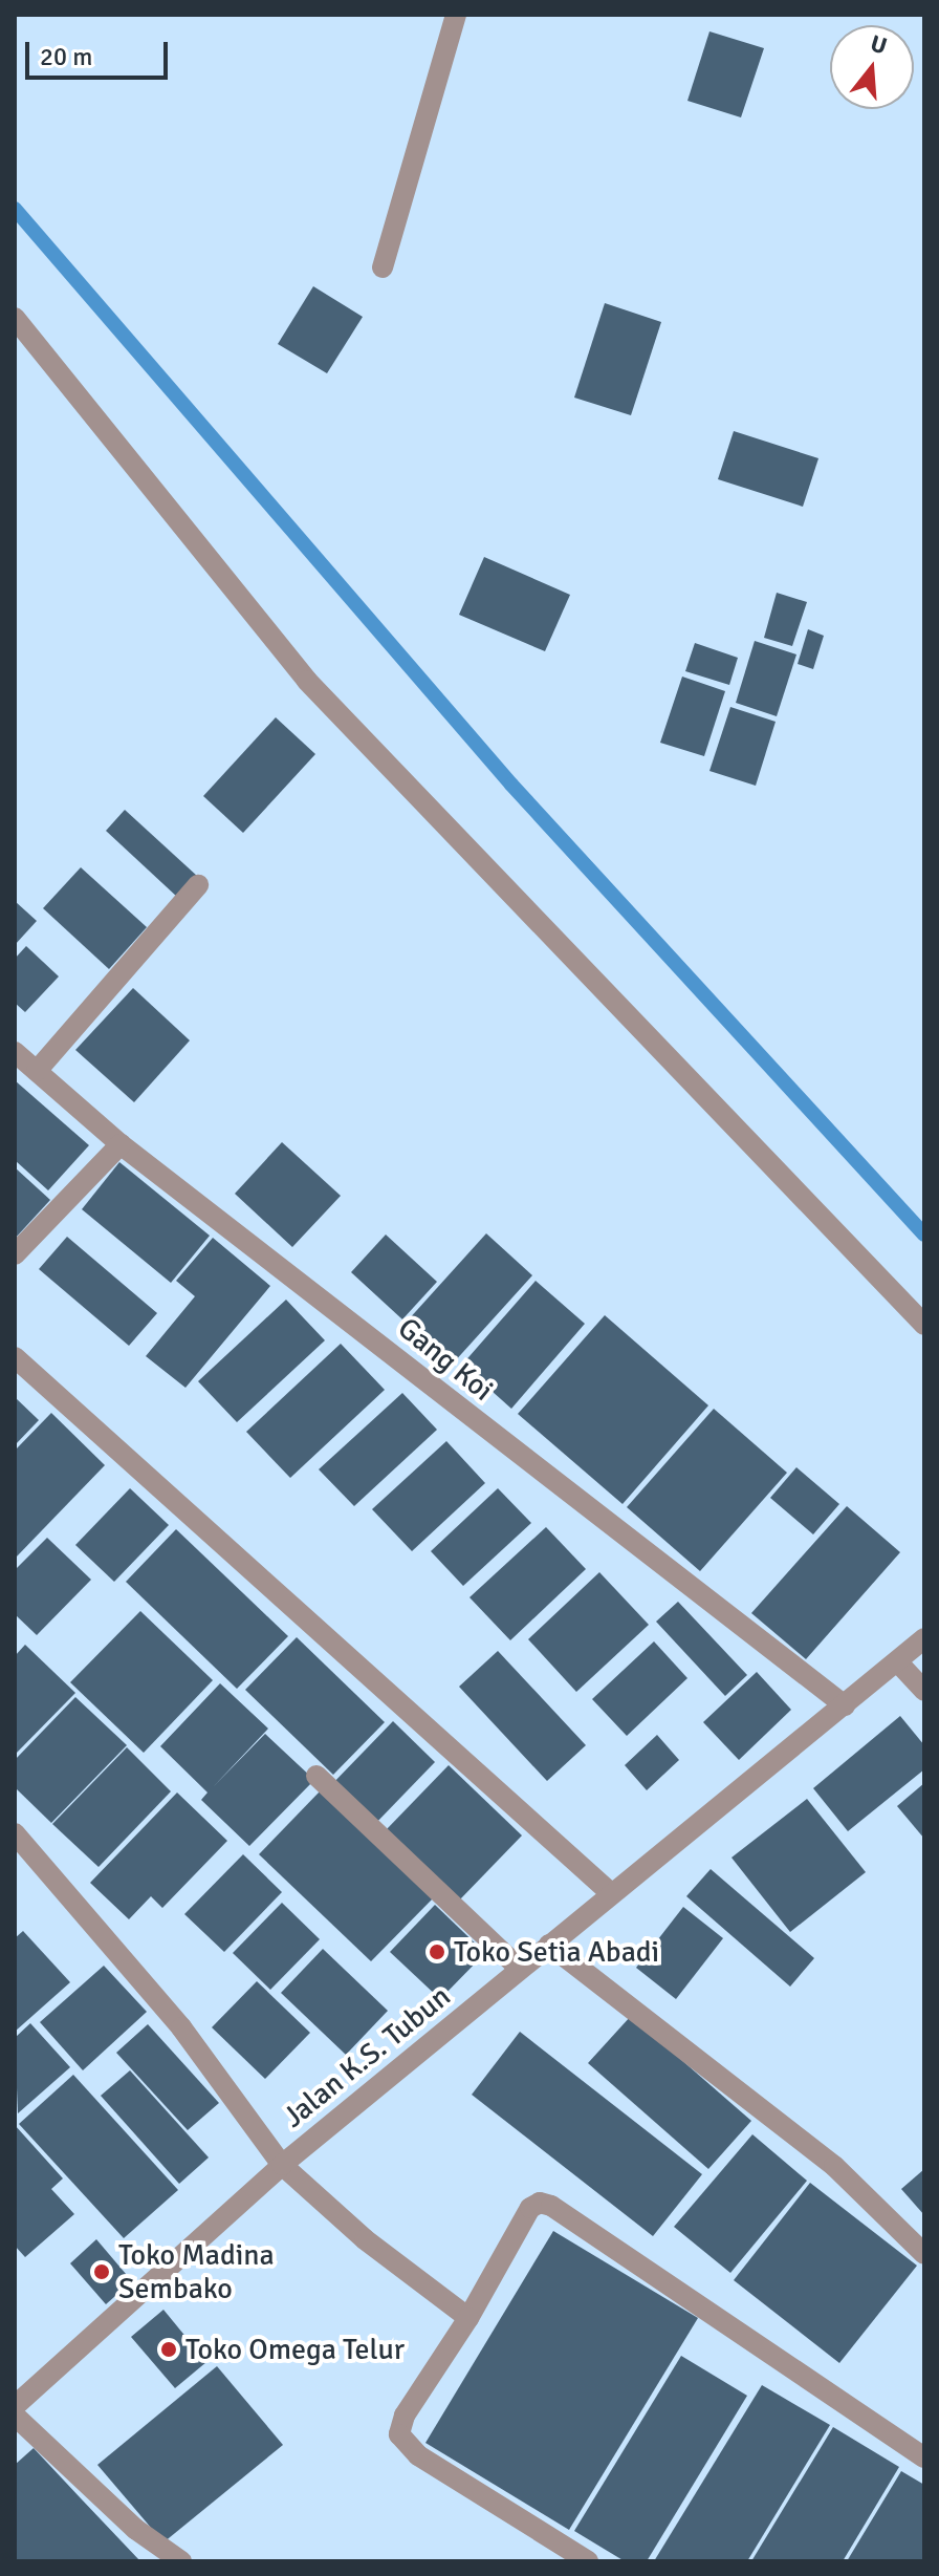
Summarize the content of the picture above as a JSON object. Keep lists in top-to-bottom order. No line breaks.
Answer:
{"streets":{"street":["Gang Koi","Jalan K.S. Tubun"]},"crossings":[["Gang Koi","Jalan K.S. Tubun"]],"places":["Toko Setia Abadi","Toko Madina Sembako","Toko Omega Telur"],"scale_bar":"20 m","north":"top"}
